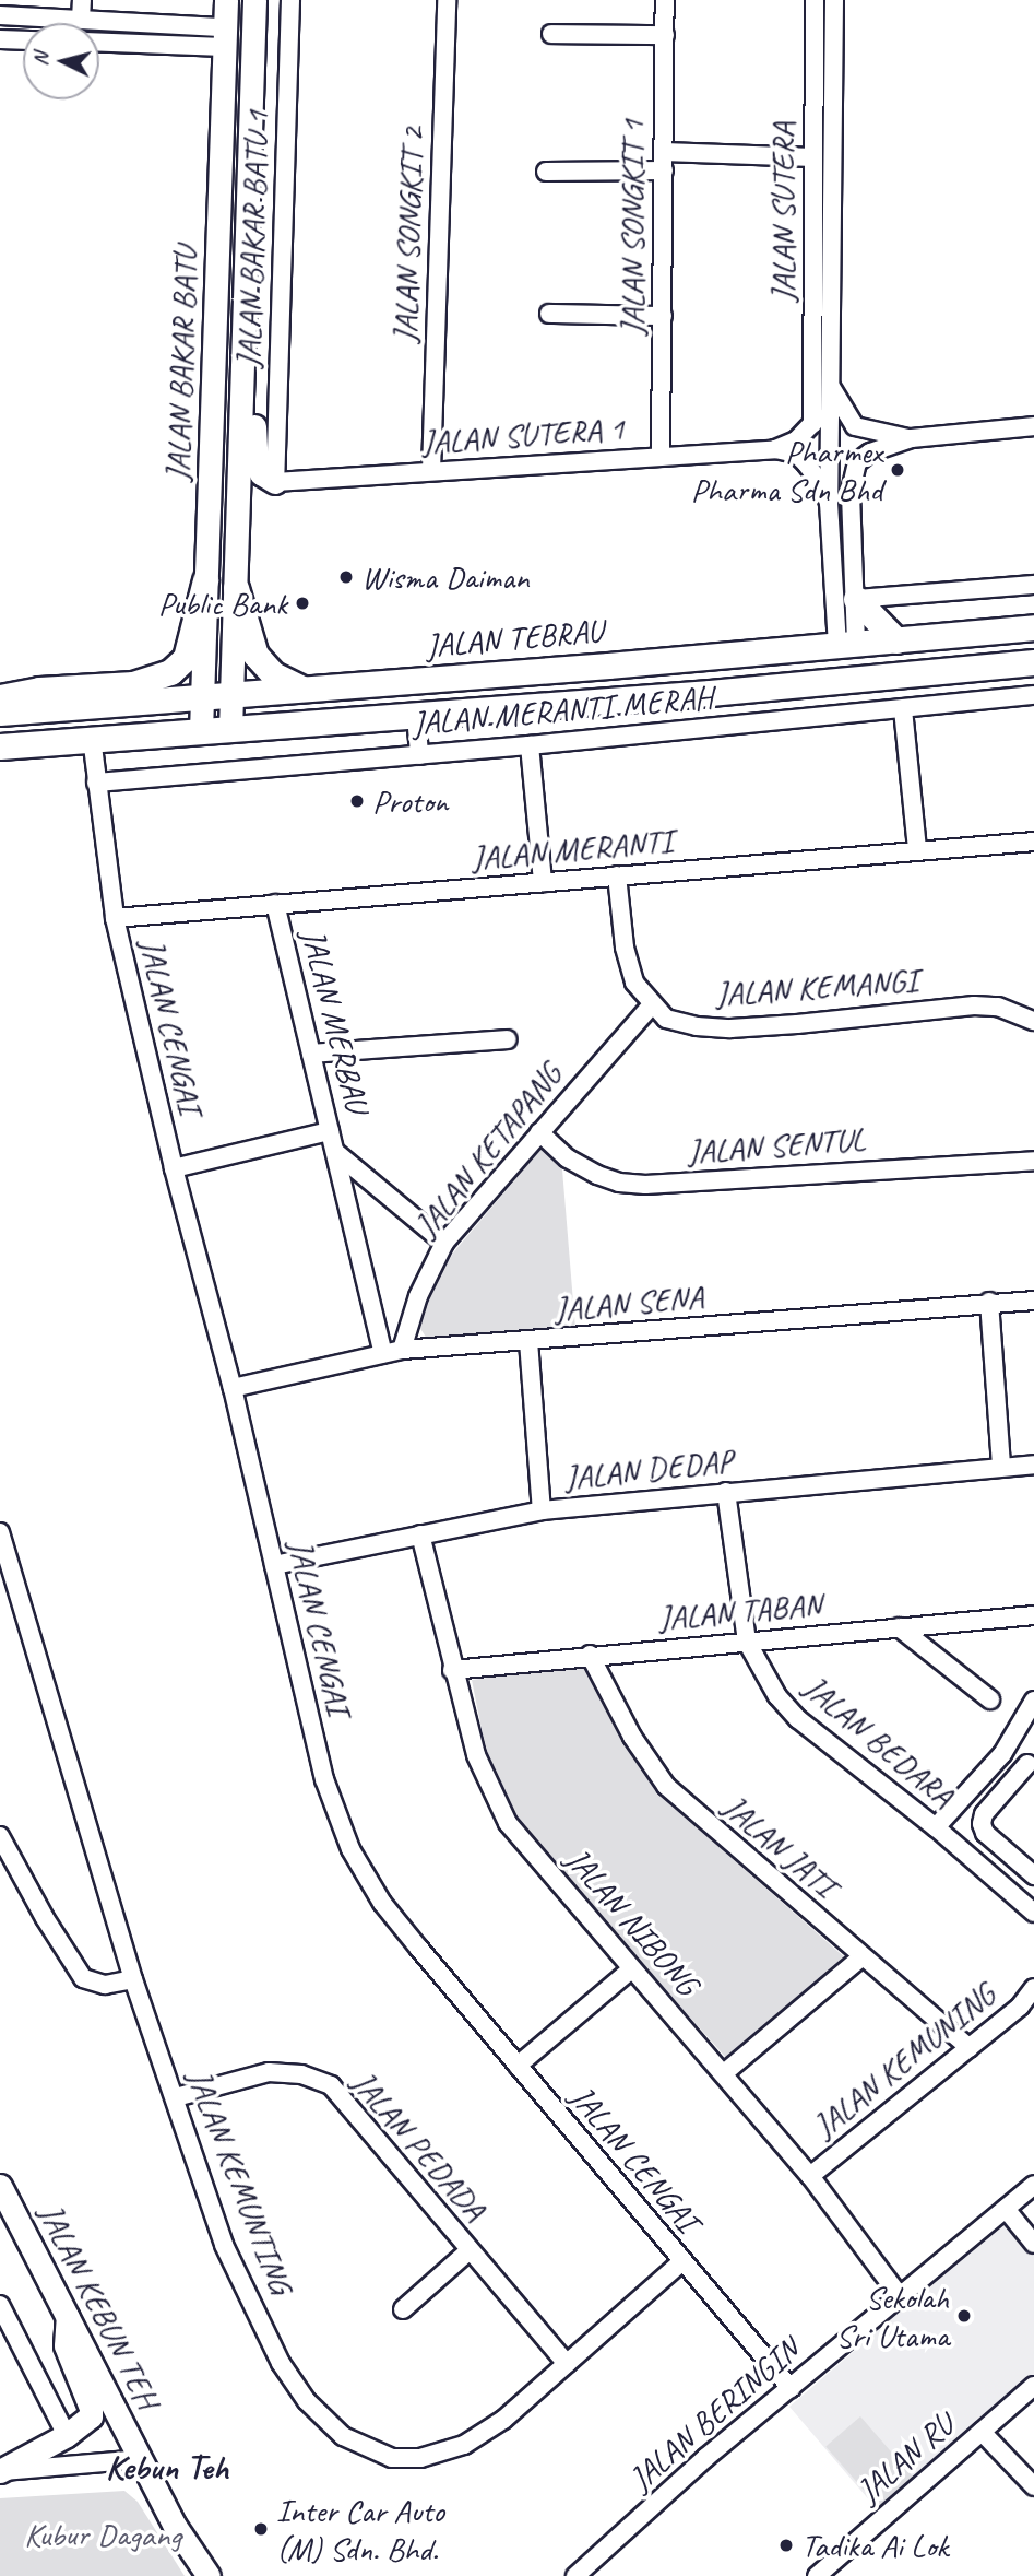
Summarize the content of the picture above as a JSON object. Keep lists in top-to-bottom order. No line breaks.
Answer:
{"streets":{"highway":["JALAN TEBRAU"],"main road":["JALAN BAKAR BATU","JALAN KEBUN TEH"],"street":["JALAN SUTERA","JALAN SONGKIT 1","JALAN SONGKIT 2","JALAN BAKAR BATU 1","JALAN SUTERA 1","JALAN MERANTI MERAH","JALAN MERANTI","JALAN KEMANGI","JALAN MERBAU","JALAN CENGAI","JALAN SENTUL","JALAN KETAPANG","JALAN SENA","JALAN DEDAP","JALAN TABAN","JALAN BEDARA","JALAN JATI","JALAN NIBONG","JALAN KEMUNING","JALAN PEDADA","JALAN KEMUNTING","JALAN BERINGIN","JALAN RU"]},"crossings":[["JALAN SUTERA","JALAN SUTERA 1"],["JALAN SUTERA","JALAN TEBRAU"],["JALAN SONGKIT 1","JALAN SUTERA 1"],["JALAN SONGKIT 2","JALAN SUTERA 1"],["JALAN BAKAR BATU 1","JALAN SUTERA 1"],["JALAN BAKAR BATU","JALAN TEBRAU"],["JALAN MERANTI MERAH","JALAN CENGAI"],["JALAN MERANTI","JALAN MERBAU"],["JALAN MERANTI","JALAN CENGAI"],["JALAN KEMANGI","JALAN KETAPANG"],["JALAN MERBAU","JALAN KETAPANG"],["JALAN MERBAU","JALAN SENA"],["JALAN CENGAI","JALAN SENA"],["JALAN CENGAI","JALAN DEDAP"],["JALAN CENGAI","JALAN KEMUNTING"],["JALAN CENGAI","JALAN BERINGIN"],["JALAN SENTUL","JALAN KETAPANG"],["JALAN KETAPANG","JALAN SENA"],["JALAN DEDAP","JALAN BEDARA"],["JALAN DEDAP","JALAN NIBONG"],["JALAN TABAN","JALAN BEDARA"],["JALAN TABAN","JALAN JATI"],["JALAN TABAN","JALAN NIBONG"],["JALAN JATI","JALAN KEMUNING"],["JALAN NIBONG","JALAN KEMUNING"],["JALAN NIBONG","JALAN BERINGIN"],["JALAN PEDADA","JALAN KEMUNTING"]],"districts":["Kebun Teh"],"parks":["Kubur Dagang"],"places":["Pharmex Pharma Sdn Bhd","Wisma Daiman","Public Bank","Proton","Sekolah Sri Utama","Inter Car Auto (M) Sdn. Bhd.","Tadika Ai Lok"],"north":"left"}
